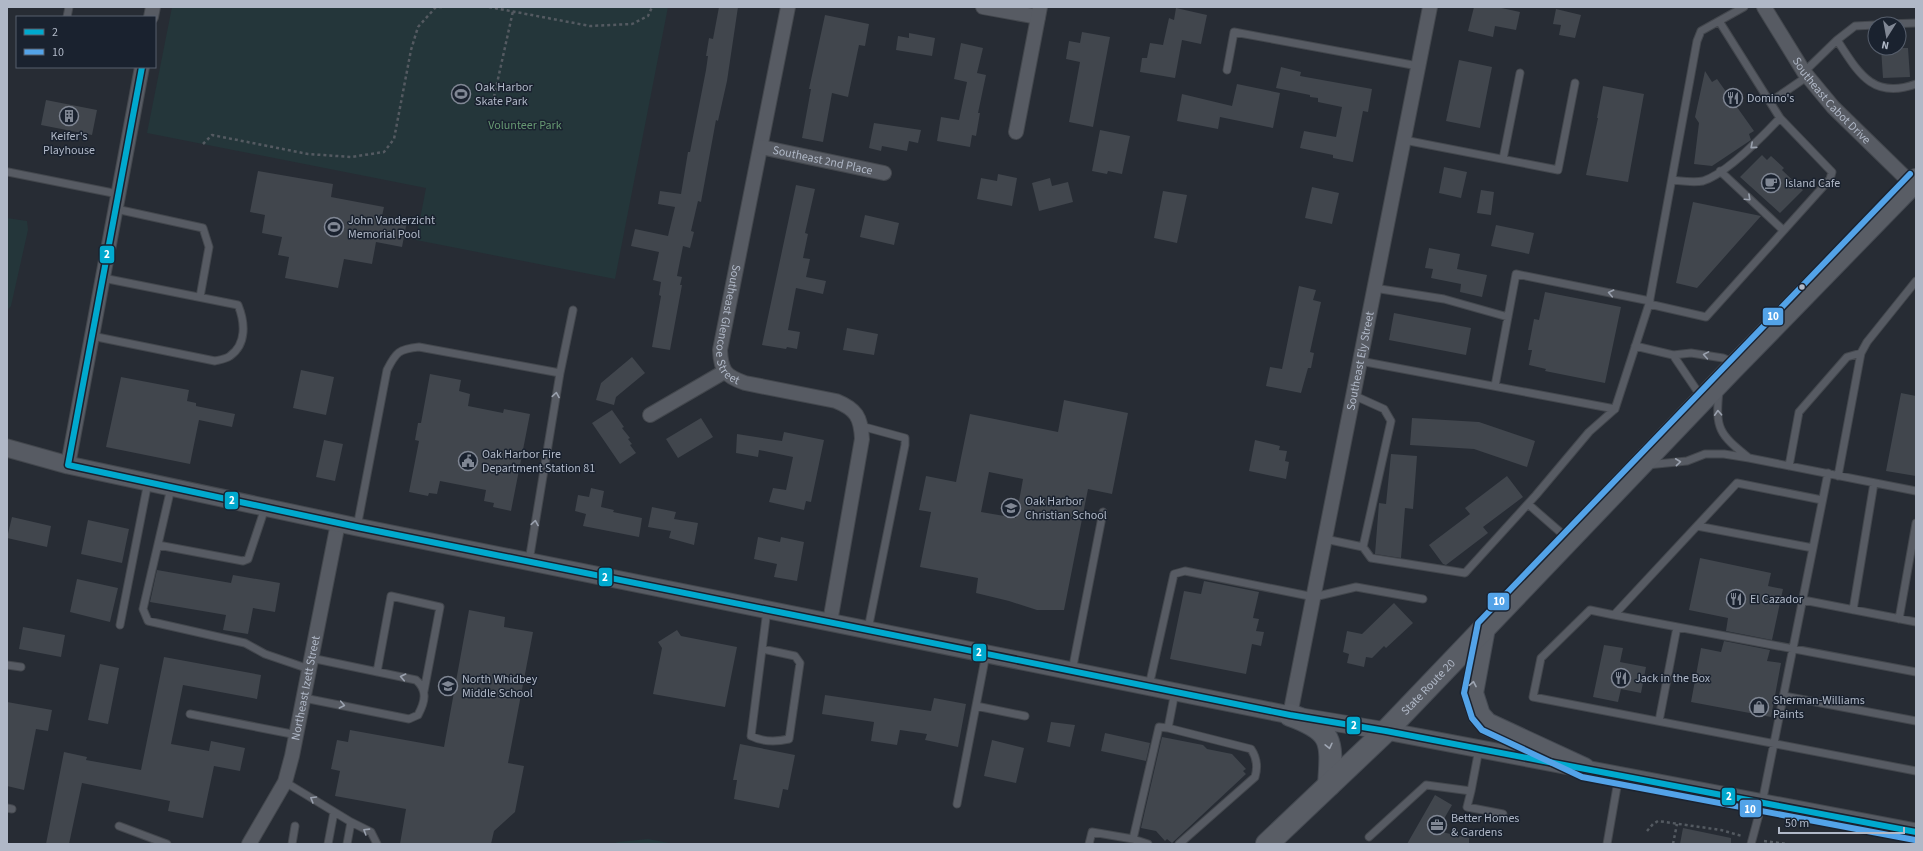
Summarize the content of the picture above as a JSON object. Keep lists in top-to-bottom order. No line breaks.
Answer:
{"streets":{"main road":["State Route 20"],"street":["Southeast Cabot Drive","Southeast 2nd Place","Southeast Glencoe Street","Southeast Ely Street","Northeast Izett Street"]},"crossings":[["Southeast Cabot Drive","State Route 20"],["Southeast 2nd Place","Southeast Glencoe Street"]],"parks":["Volunteer Park"],"places":{"sports":["Oak Harbor Skate Park","John Vanderzicht Memorial Pool"],"restaurant":["Domino's","El Cazador","Jack in the Box"],"building":["Keifer's Playhouse"],"cafe":["Island Cafe"],"public building":["Oak Harbor Fire Department Station 81"],"school or university":["Oak Harbor Christian School","North Whidbey Middle School"],"shop":["Sherman-Williams Paints"],"office":["Better Homes & Gardens"]},"lines":["transit line 2","transit line 10"],"legend":["2","10"],"scale_bar":"50 m","north":"bottom"}
